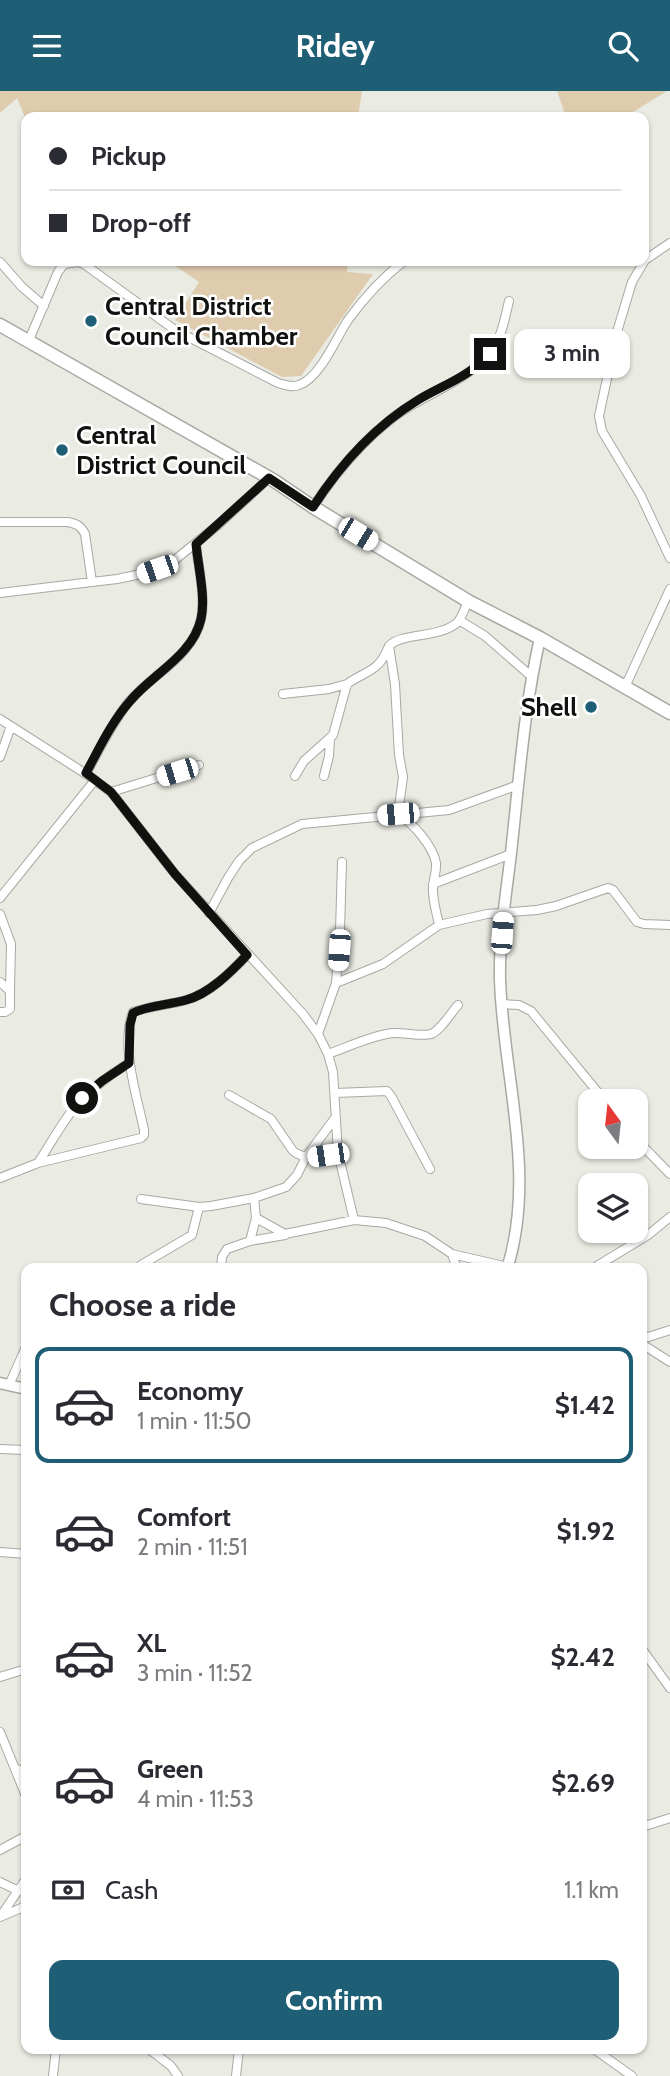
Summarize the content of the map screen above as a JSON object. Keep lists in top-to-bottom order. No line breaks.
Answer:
{"places":["Central District Council Chamber","Central District Council","Shell"],"north":"top","page":{"header":"Ridey","banner":["Pickup","Drop-off"],"bubble":"3 min","heading":"Choose a ride","list":[{"name":"Economy","note":"1 min · 11:50","value":"$1.42"},{"name":"Comfort","note":"2 min · 11:51","value":"$1.92"},{"name":"XL","note":"3 min · 11:52","value":"$2.42"},{"name":"Green","note":"4 min · 11:53","value":"$2.69"}],"pay":["Cash","1.1 km"],"buttons":"Confirm"}}
